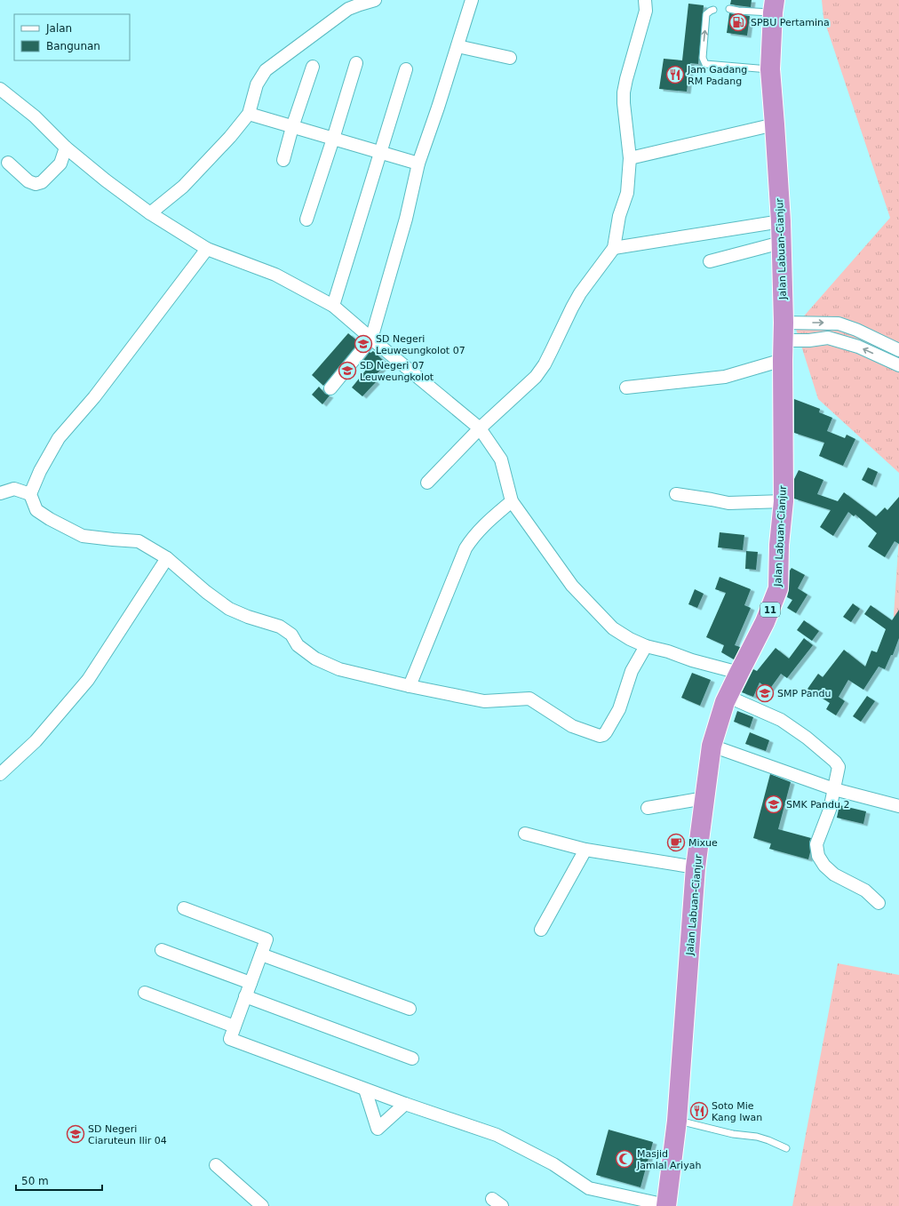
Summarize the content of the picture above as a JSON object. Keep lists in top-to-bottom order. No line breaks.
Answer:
{"streets":{"highway":["Jalan Labuan-Cianjur","11"]},"places":{"fuel station":["SPBU Pertamina"],"restaurant":["Jam Gadang RM Padang","Soto Mie Kang Iwan"],"school or university":["SD Negeri Leuweungkolot 07","SD Negeri 07 Leuweungkolot","SMP Pandu","SMK Pandu 2","SD Negeri Ciaruteun Ilir 04"],"cafe":["Mixue"],"mosque":["Masjid Jamlal Ariyah"]},"legend":["Jalan","Bangunan"],"scale_bar":"50 m"}
